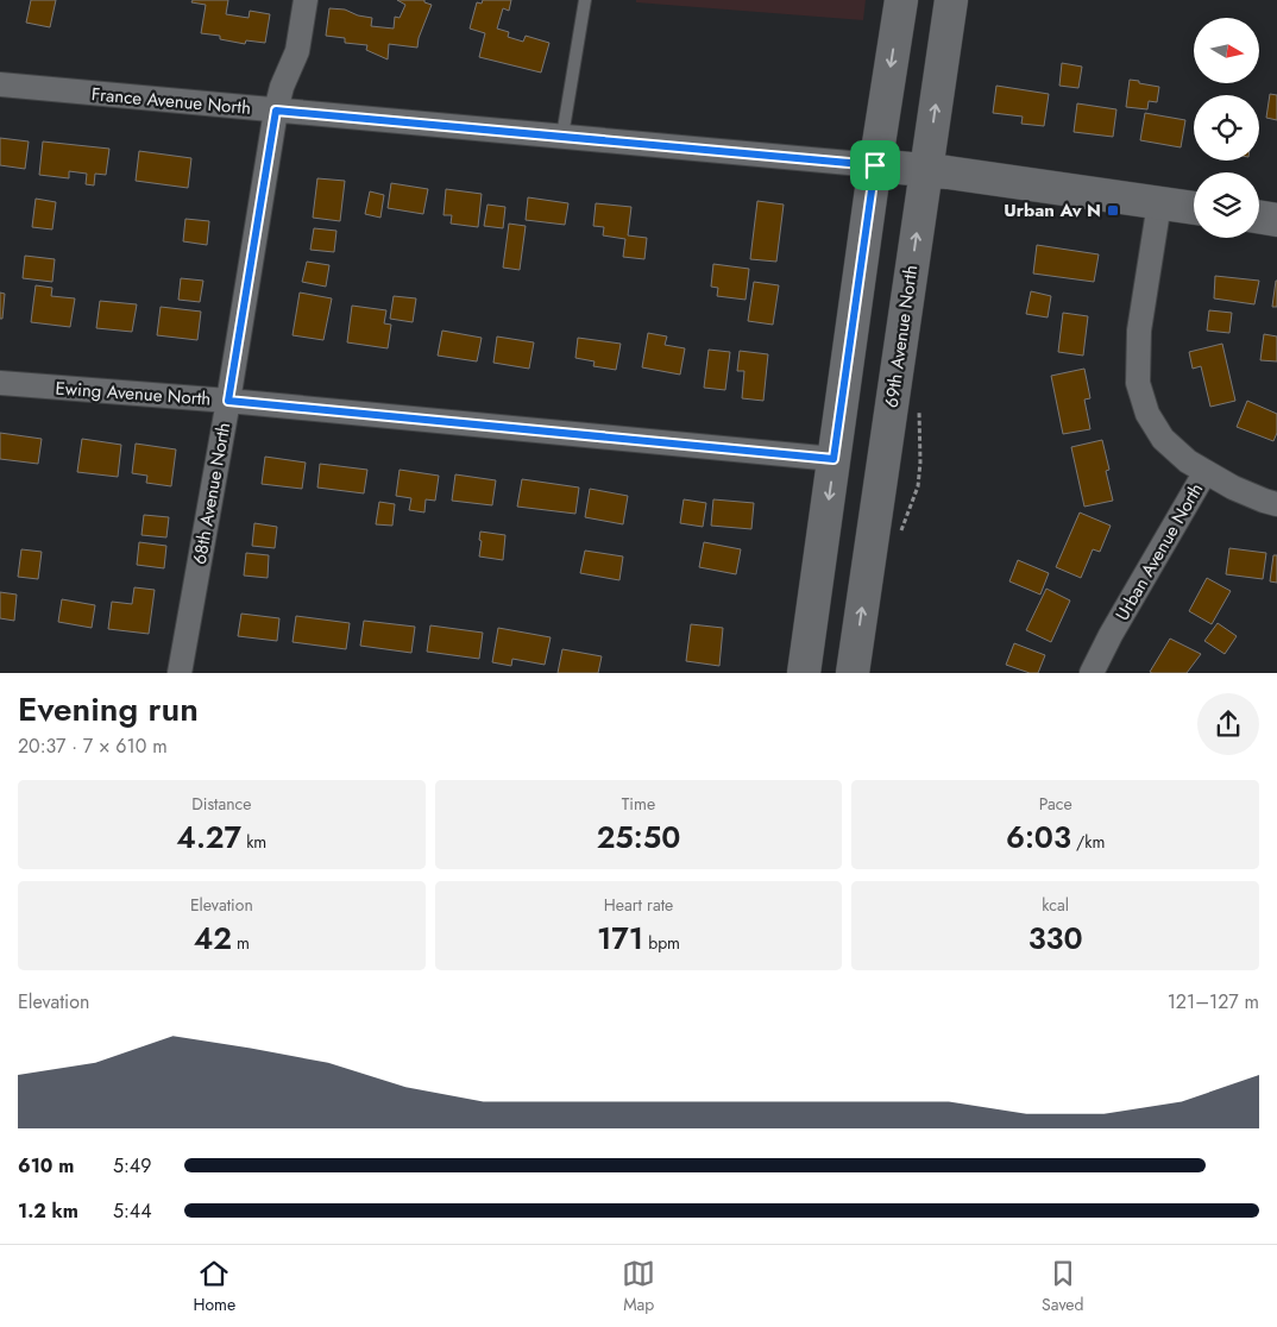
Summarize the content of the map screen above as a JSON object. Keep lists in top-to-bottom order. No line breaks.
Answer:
{"streets":{"street":["France Avenue North","69th Avenue North","Ewing Avenue North","68th Avenue North","Urban Avenue North"]},"crossings":[["France Avenue North","68th Avenue North"],["Ewing Avenue North","68th Avenue North"]],"places":{"transit":["Urban Av N"]},"north":"right","page":{"heading":["Evening run","20:37 · 7 × 610 m"],"stats":[["Distance","4.27 km"],["Time","25:50"],["Pace","6:03 /km"],["Elevation","42 m"],["Heart rate","171 bpm"],["kcal","330"]],"chart":["Elevation","121–127 m"],"list":[{"name":"610 m","note":"5:49"},{"name":"1.2 km","note":"5:44"}],"tabs":["Home","Map","Saved"]}}
